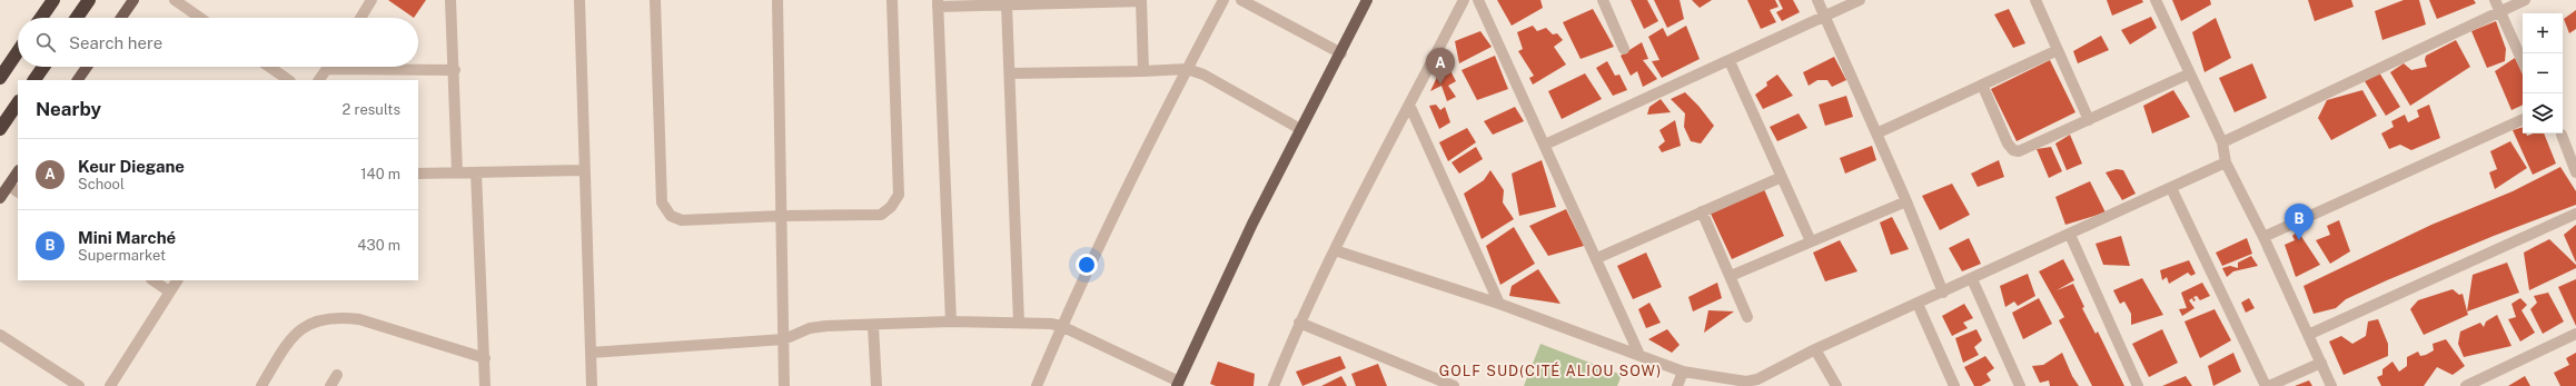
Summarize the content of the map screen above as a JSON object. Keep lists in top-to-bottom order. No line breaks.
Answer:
{"districts":["GOLF SUD(CITÉ ALIOU SOW)"],"page":{"map_buttons":["+","−"],"search":"Search here","pins":["A","B"],"heading":["Nearby","2 results"],"list":[{"mark":"A","name":"Keur Diegane","note":"School","value":"140 m"},{"mark":"B","name":"Mini Marché","note":"Supermarket","value":"430 m"}]}}
